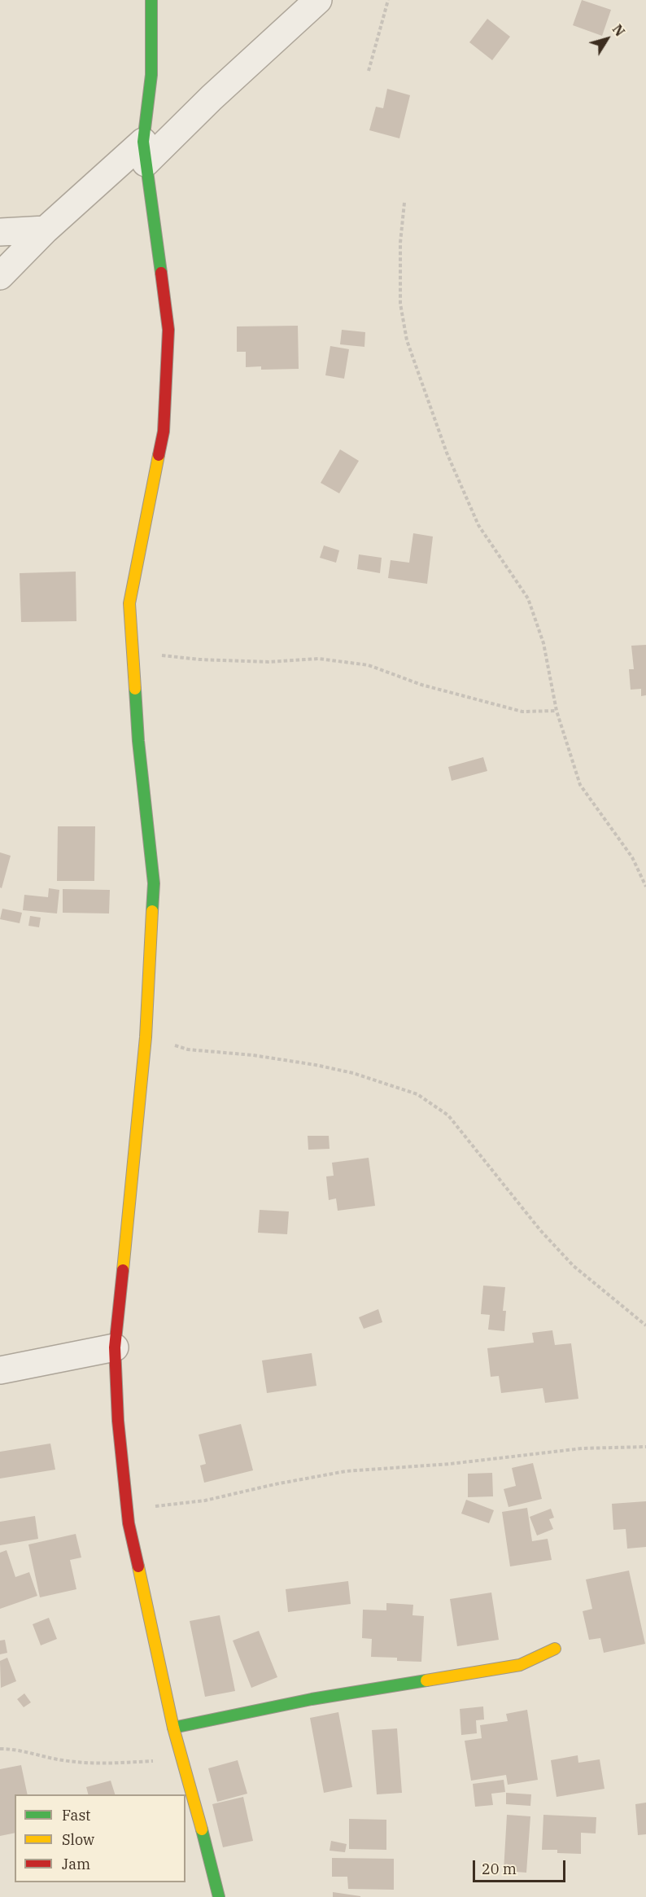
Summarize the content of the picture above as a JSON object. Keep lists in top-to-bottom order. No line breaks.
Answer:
{"legend":["Fast","Slow","Jam"],"scale_bar":"20 m","north":"top right"}
